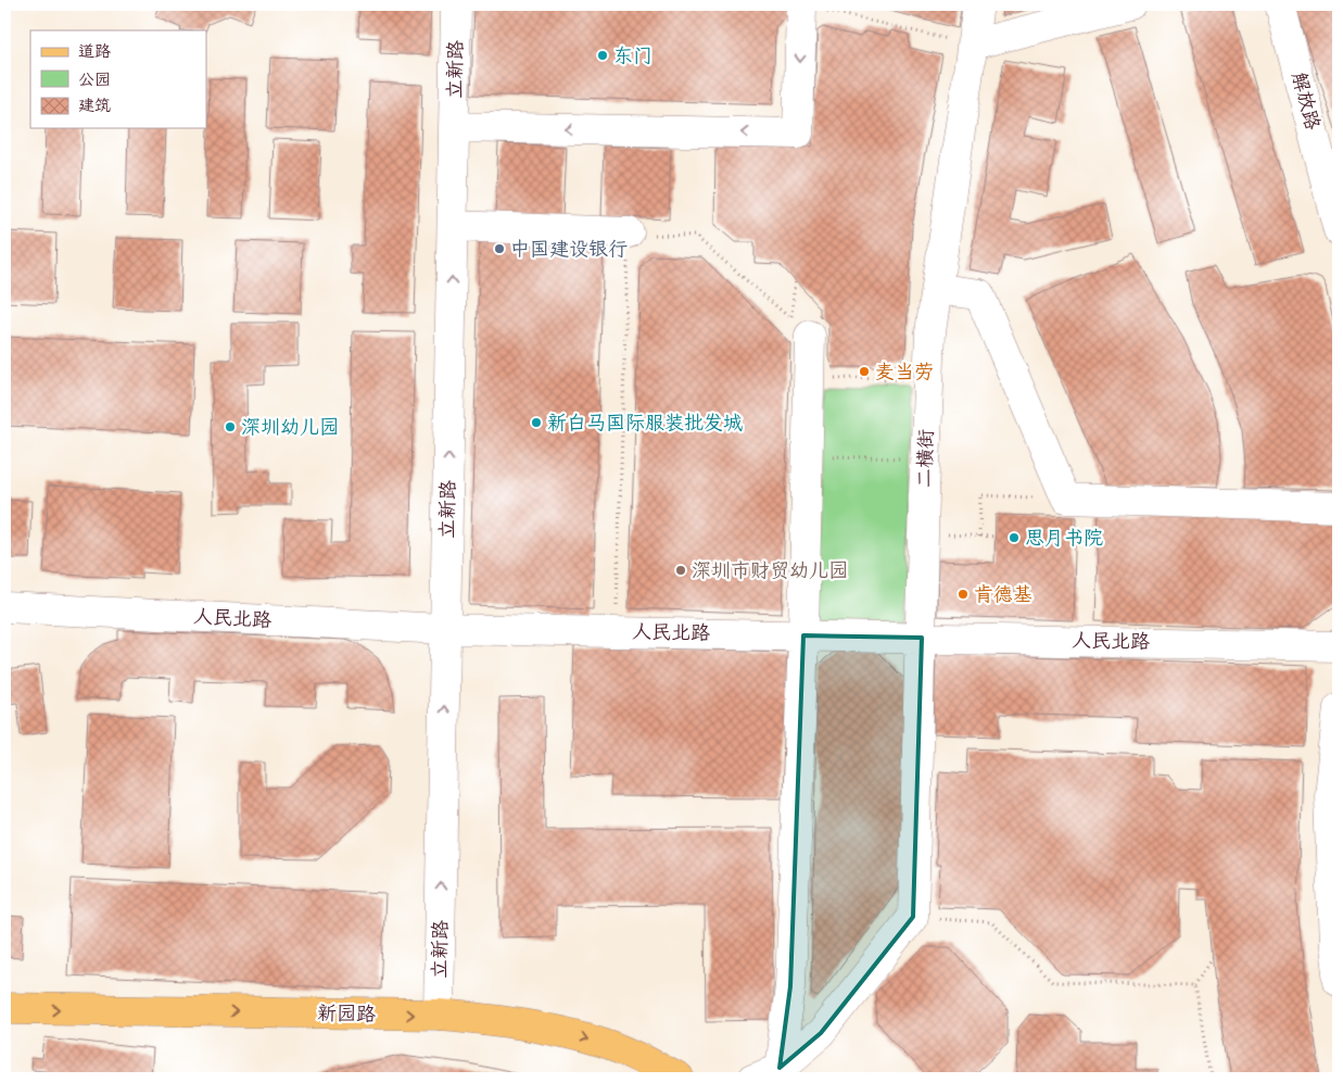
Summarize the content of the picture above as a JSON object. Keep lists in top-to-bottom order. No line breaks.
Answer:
{"streets":{"main road":["新园路"],"street":["立新路","解放路","二横街","人民北路"]},"crossings":[["立新路","人民北路"],["立新路","新园路"],["二横街","人民北路"]],"one_way":["立新路","新园路"],"places":["东门","中国建设银行","麦当劳","新白马国际服装批发城","深圳幼儿园","思月书院","深圳市财贸幼儿园","肯德基"],"legend":["道路","公园","建筑"]}
